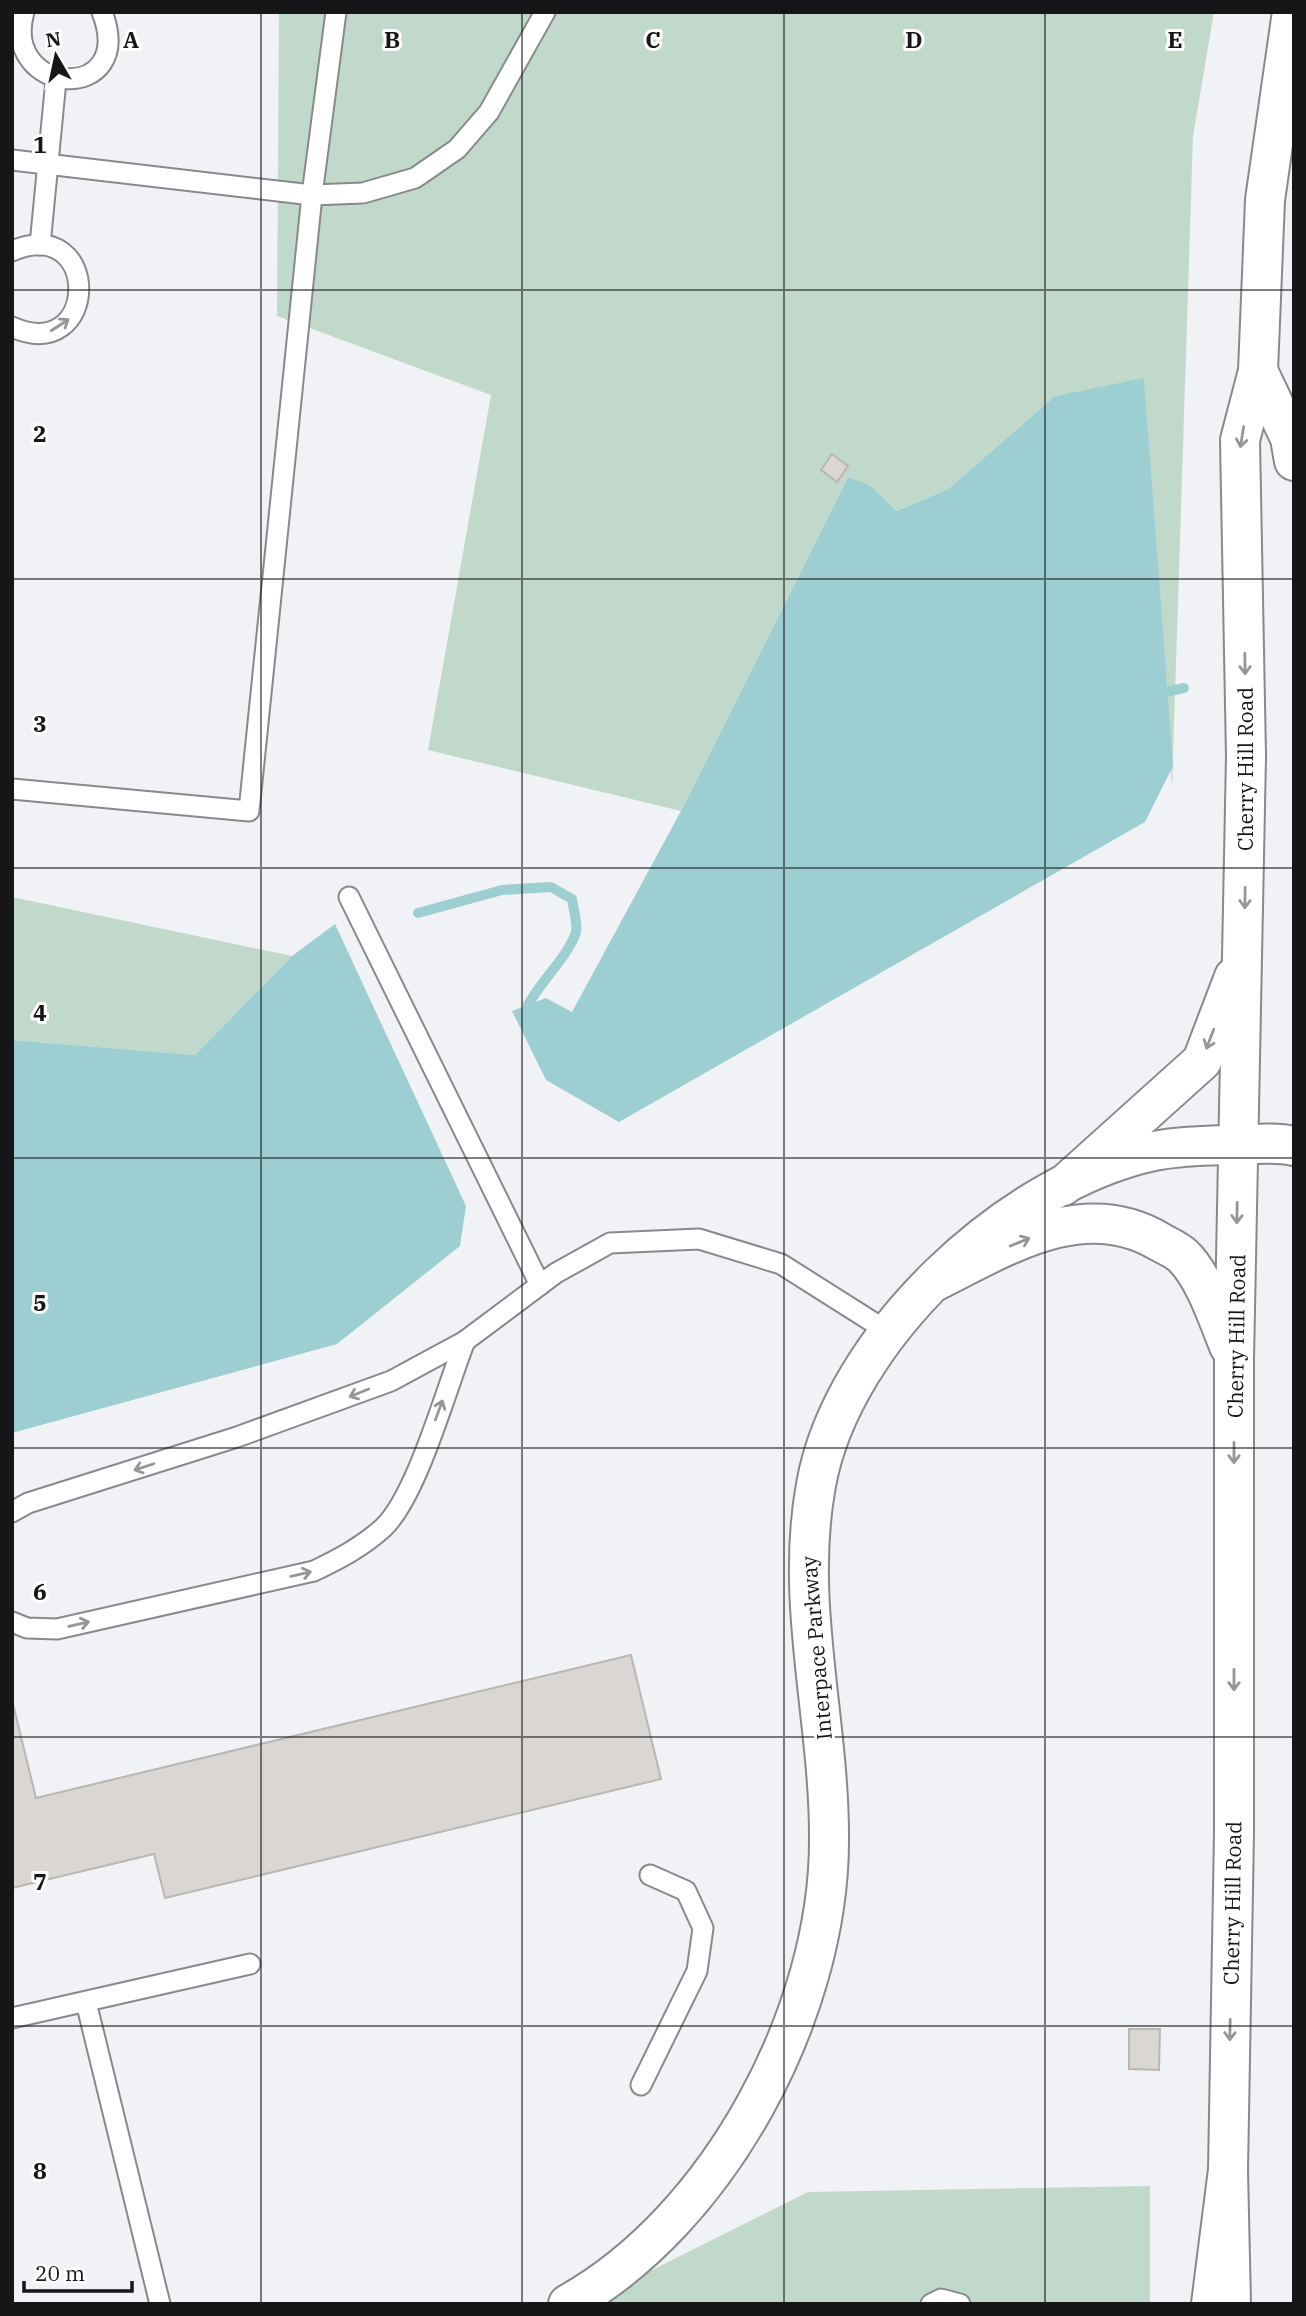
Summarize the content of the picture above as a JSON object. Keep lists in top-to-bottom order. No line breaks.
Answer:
{"streets":{"main road":["Cherry Hill Road","Interpace Parkway"]},"crossings":[["Cherry Hill Road","Interpace Parkway"]],"one_way":["Cherry Hill Road"],"scale_bar":"20 m","north":"top","grid":{"columns":["A","B","C","D","E"],"rows":["1","2","3","4","5","6","7","8"]}}
